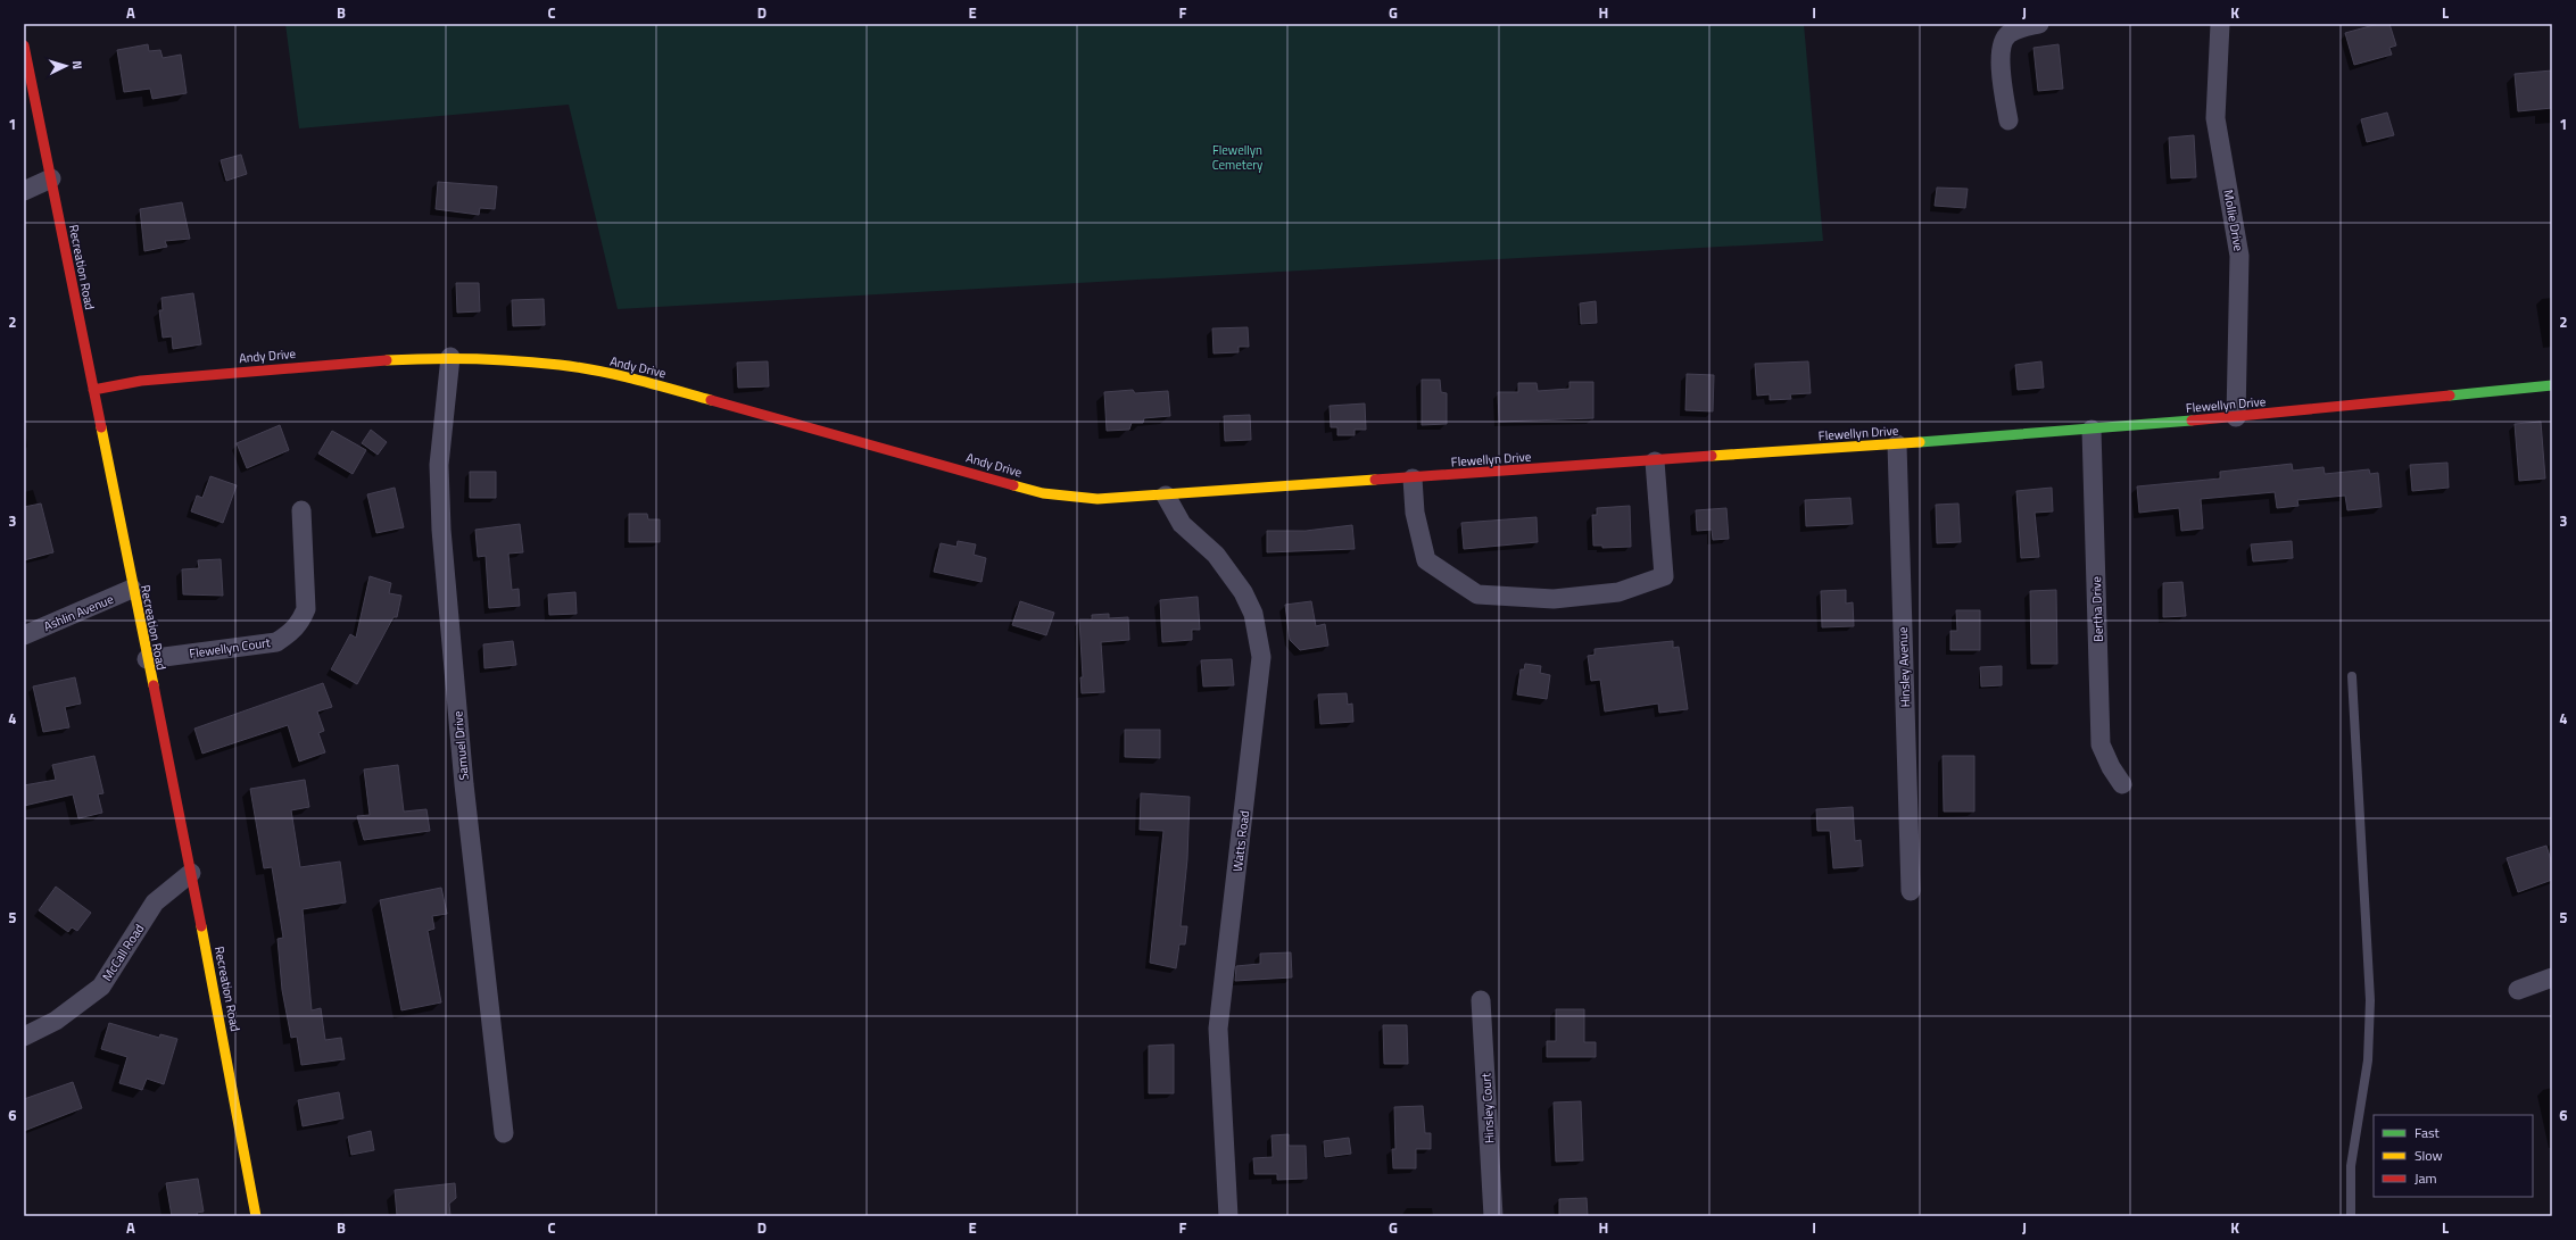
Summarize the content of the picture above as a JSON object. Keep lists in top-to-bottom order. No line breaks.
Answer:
{"streets":{"street":["Mollie Drive","Recreation Road","Andy Drive","Flewellyn Drive","Bertha Drive","Ashlin Avenue","Flewellyn Court","Hinsley Avenue","Samuel Drive","Watts Road","McCall Road","Hinsley Court"]},"crossings":[["Mollie Drive","Flewellyn Drive"],["Recreation Road","Andy Drive"],["Recreation Road","Ashlin Avenue"],["Recreation Road","Flewellyn Court"],["Recreation Road","McCall Road"],["Andy Drive","Flewellyn Drive"],["Andy Drive","Samuel Drive"],["Andy Drive","Watts Road"],["Flewellyn Drive","Bertha Drive"],["Flewellyn Drive","Hinsley Avenue"],["Flewellyn Drive","Watts Road"]],"parks":["Flewellyn Cemetery"],"legend":["Fast","Slow","Jam"],"north":"right","grid":{"columns":["A","B","C","D","E","F","G","H","I","J","K","L"],"rows":["1","2","3","4","5","6"]}}
